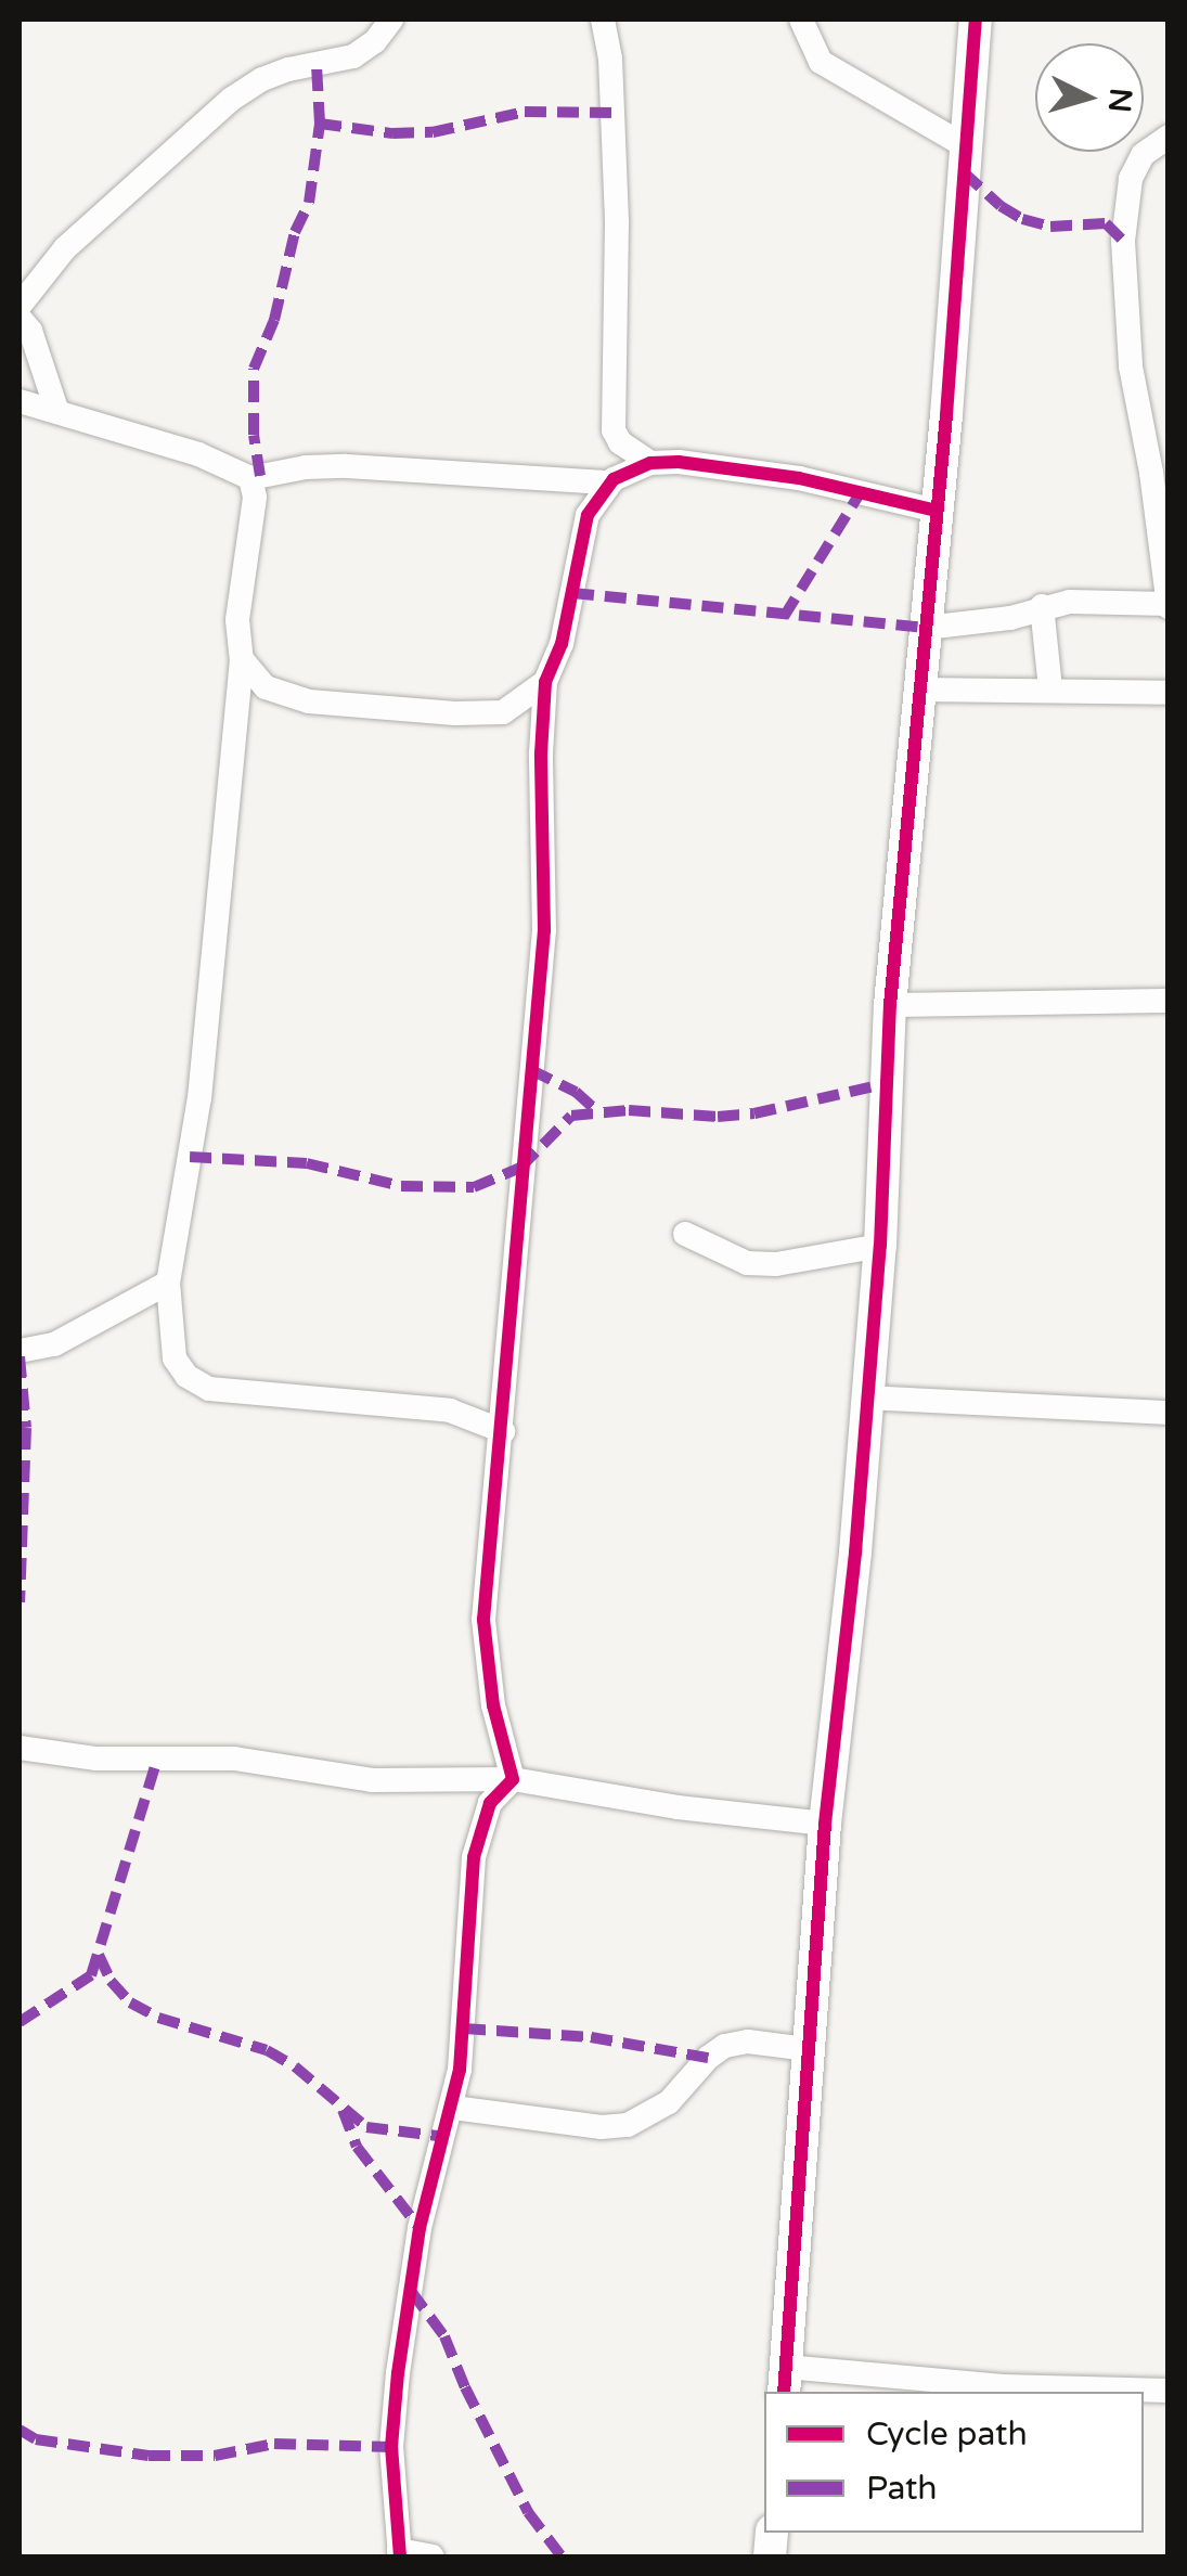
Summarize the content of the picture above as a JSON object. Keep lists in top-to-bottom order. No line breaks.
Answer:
{"legend":["Cycle path","Path"],"north":"right"}
